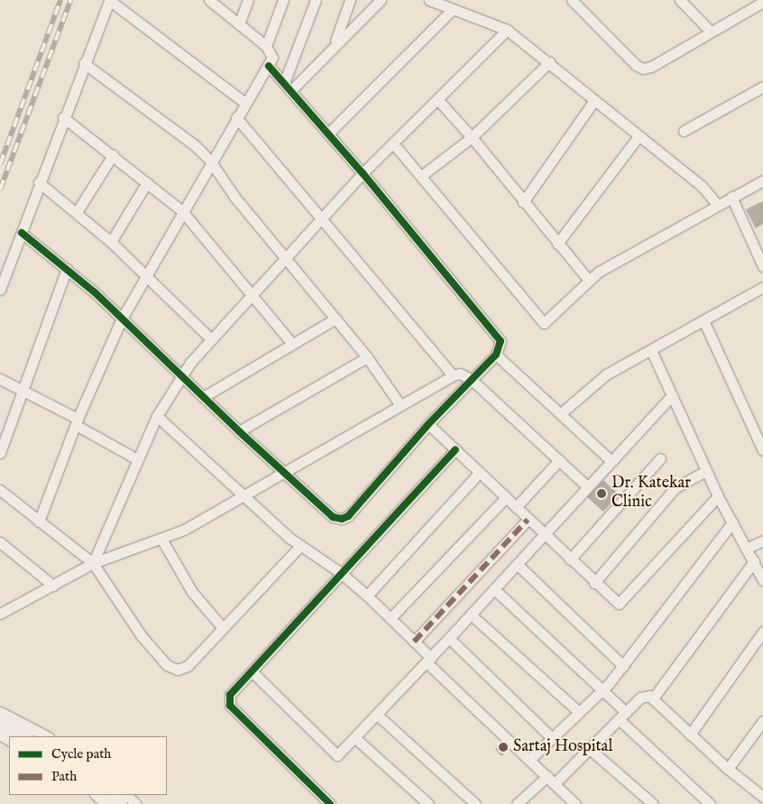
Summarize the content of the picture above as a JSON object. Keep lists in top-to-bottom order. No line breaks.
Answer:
{"places":["Dr. Katekar Clinic","Sartaj Hospital"],"legend":["Cycle path","Path"]}
